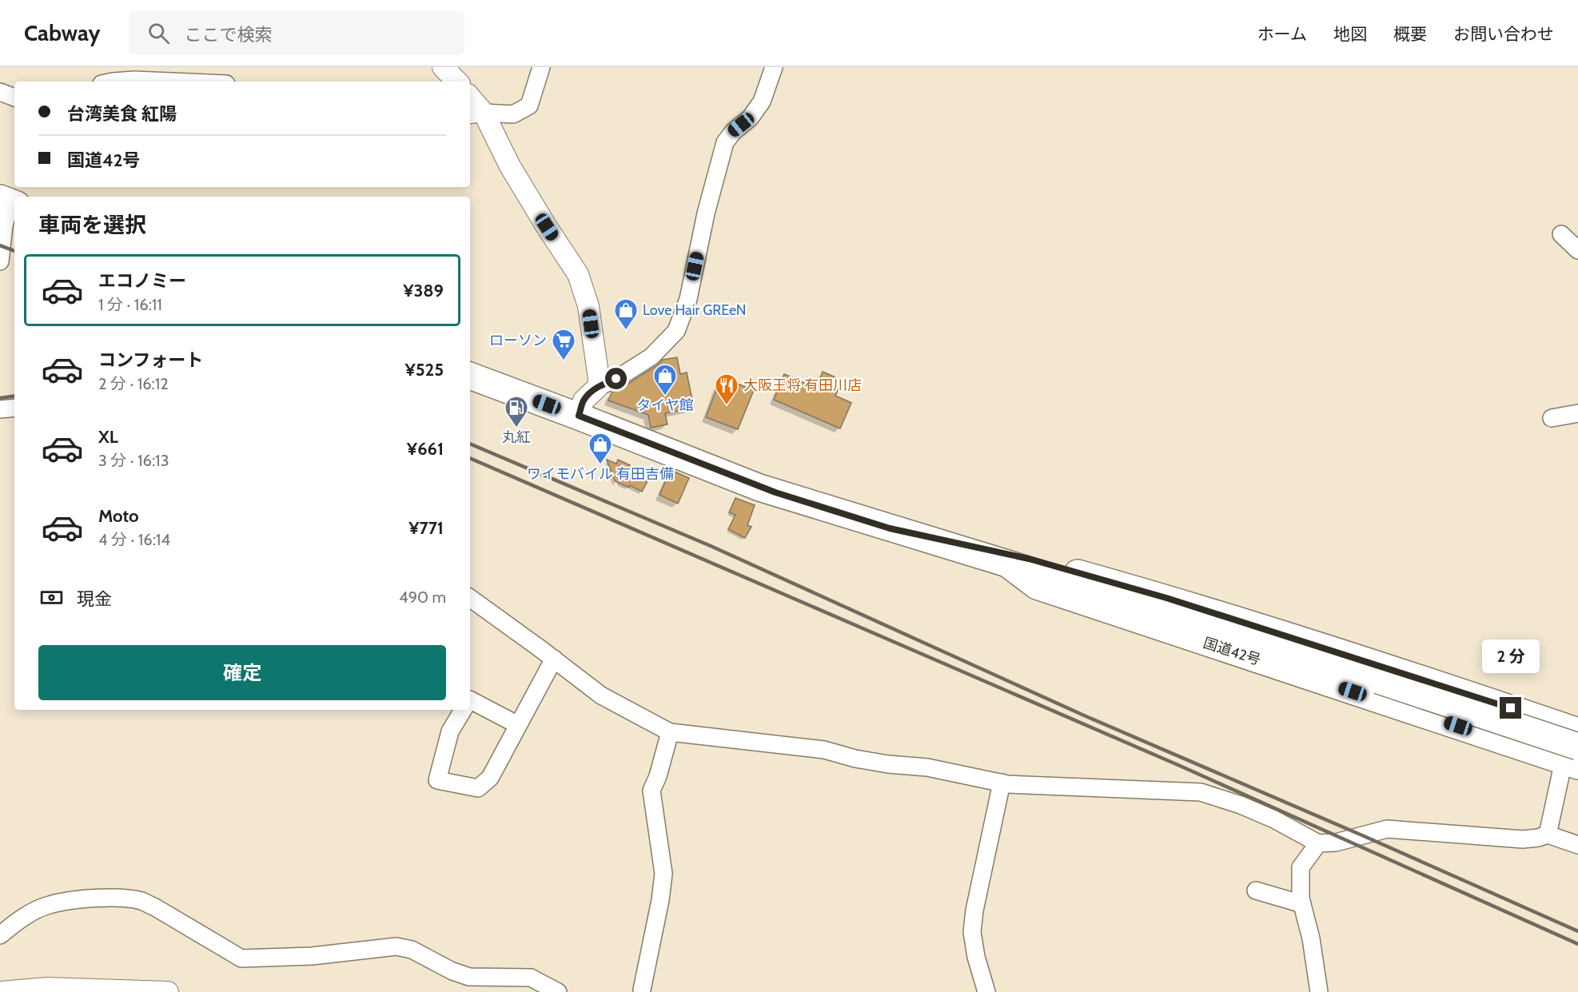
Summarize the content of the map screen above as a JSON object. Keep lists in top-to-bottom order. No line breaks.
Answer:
{"streets":{"highway":["国道42号"]},"places":{"shop":["Love Hair GREeN","タイヤ館","ワイモバイル 有田吉備"],"supermarket":["ローソン"],"restaurant":["大阪王将 有田川店"],"fuel station":["丸紅"]},"page":{"header":"Cabway","search":"ここで検索","nav":["ホーム","地図","概要","お問い合わせ"],"banner":["台湾美食 紅陽","国道42号"],"heading":"車両を選択","list":[{"name":"エコノミー","note":"1 分 · 16:11","value":"¥389"},{"name":"コンフォート","note":"2 分 · 16:12","value":"¥525"},{"name":"XL","note":"3 分 · 16:13","value":"¥661"},{"name":"Moto","note":"4 分 · 16:14","value":"¥771"}],"pay":["現金","490 m"],"buttons":"確定","bubble":"2 分"}}
